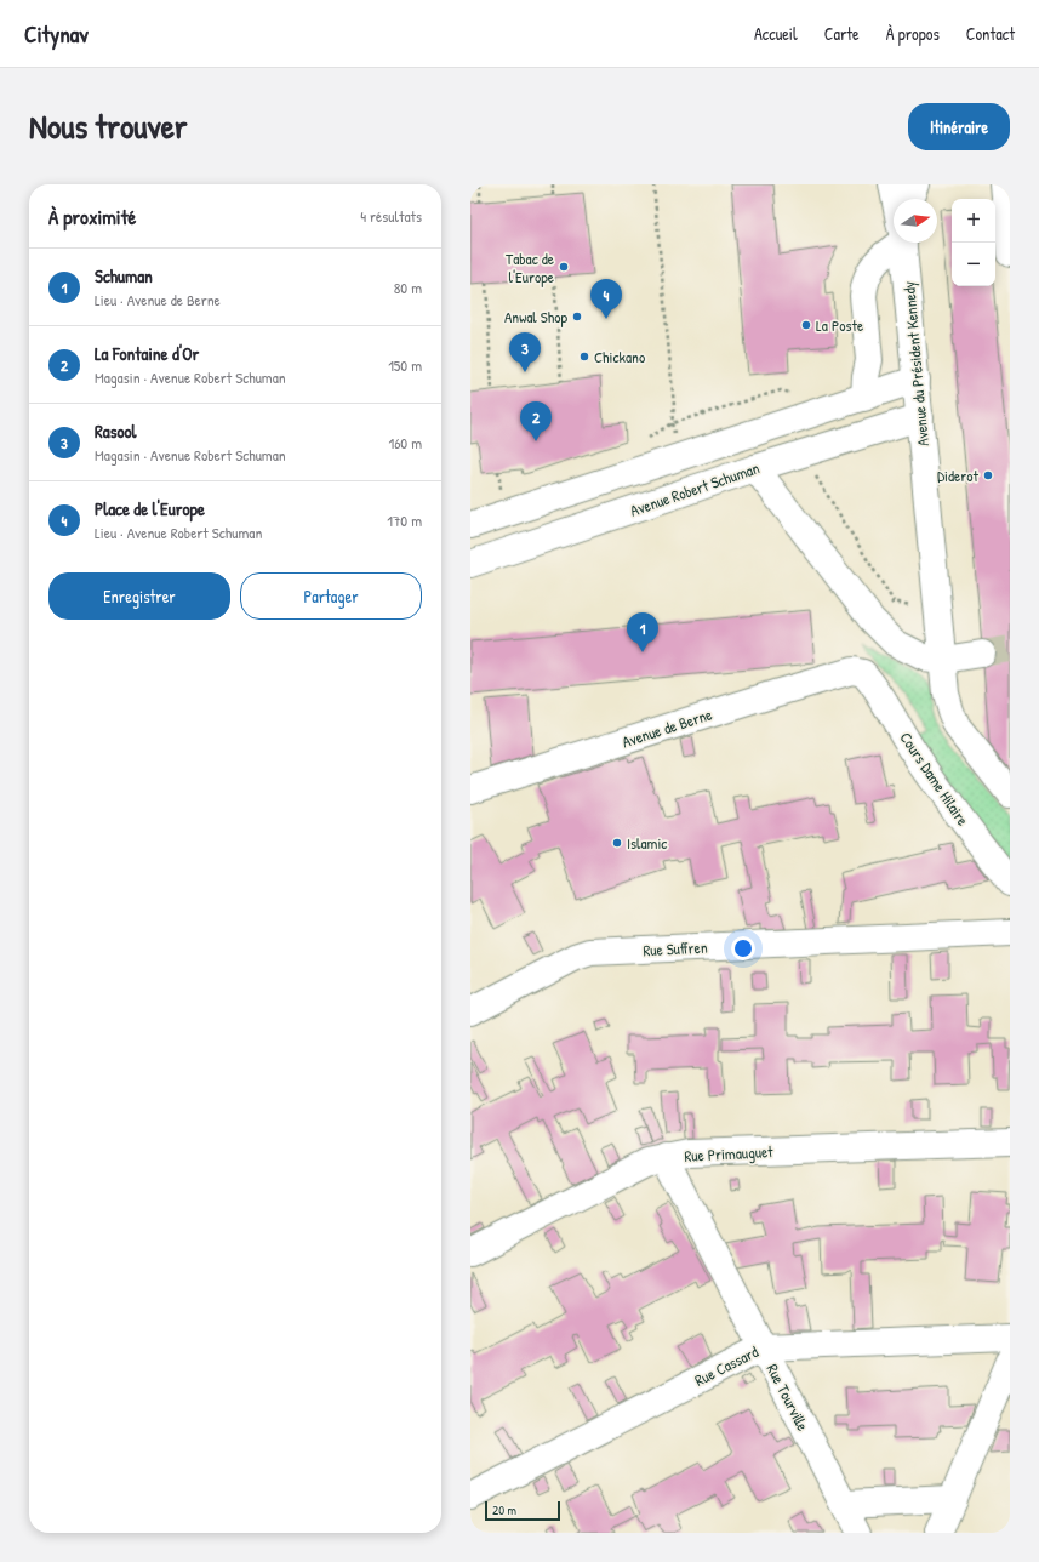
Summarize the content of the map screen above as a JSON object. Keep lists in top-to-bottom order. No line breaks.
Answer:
{"streets":{"street":["Avenue du Président Kennedy","Avenue Robert Schuman","Avenue de Berne","Cours Dame Hilaire","Rue Suffren","Rue Primauguet","Rue Cassard","Rue Tourville"]},"crossings":[["Avenue du Président Kennedy","Avenue Robert Schuman"],["Avenue de Berne","Cours Dame Hilaire"],["Rue Primauguet","Rue Tourville"],["Rue Cassard","Rue Tourville"]],"places":["Tabac de l'Europe","Anwal Shop","La Poste","Chickano","Diderot","Islamic"],"scale_bar":"20 m","north":"right","page":{"header":"Citynav","nav":["Accueil","Carte","À propos","Contact"],"title":"Nous trouver","buttons":["Itinéraire",["Enregistrer","Partager"]],"heading":["À proximité","4 résultats"],"map_buttons":["+","−"],"list":[{"mark":"1","name":"Schuman","note":"Lieu · Avenue de Berne","value":"80 m"},{"mark":"2","name":"La Fontaine d'Or","note":"Magasin · Avenue Robert Schuman","value":"150 m"},{"mark":"3","name":"Rasool","note":"Magasin · Avenue Robert Schuman","value":"160 m"},{"mark":"4","name":"Place de l'Europe","note":"Lieu · Avenue Robert Schuman","value":"170 m"}],"pins":["4","3","2","1"],"scale":"20 m"}}
